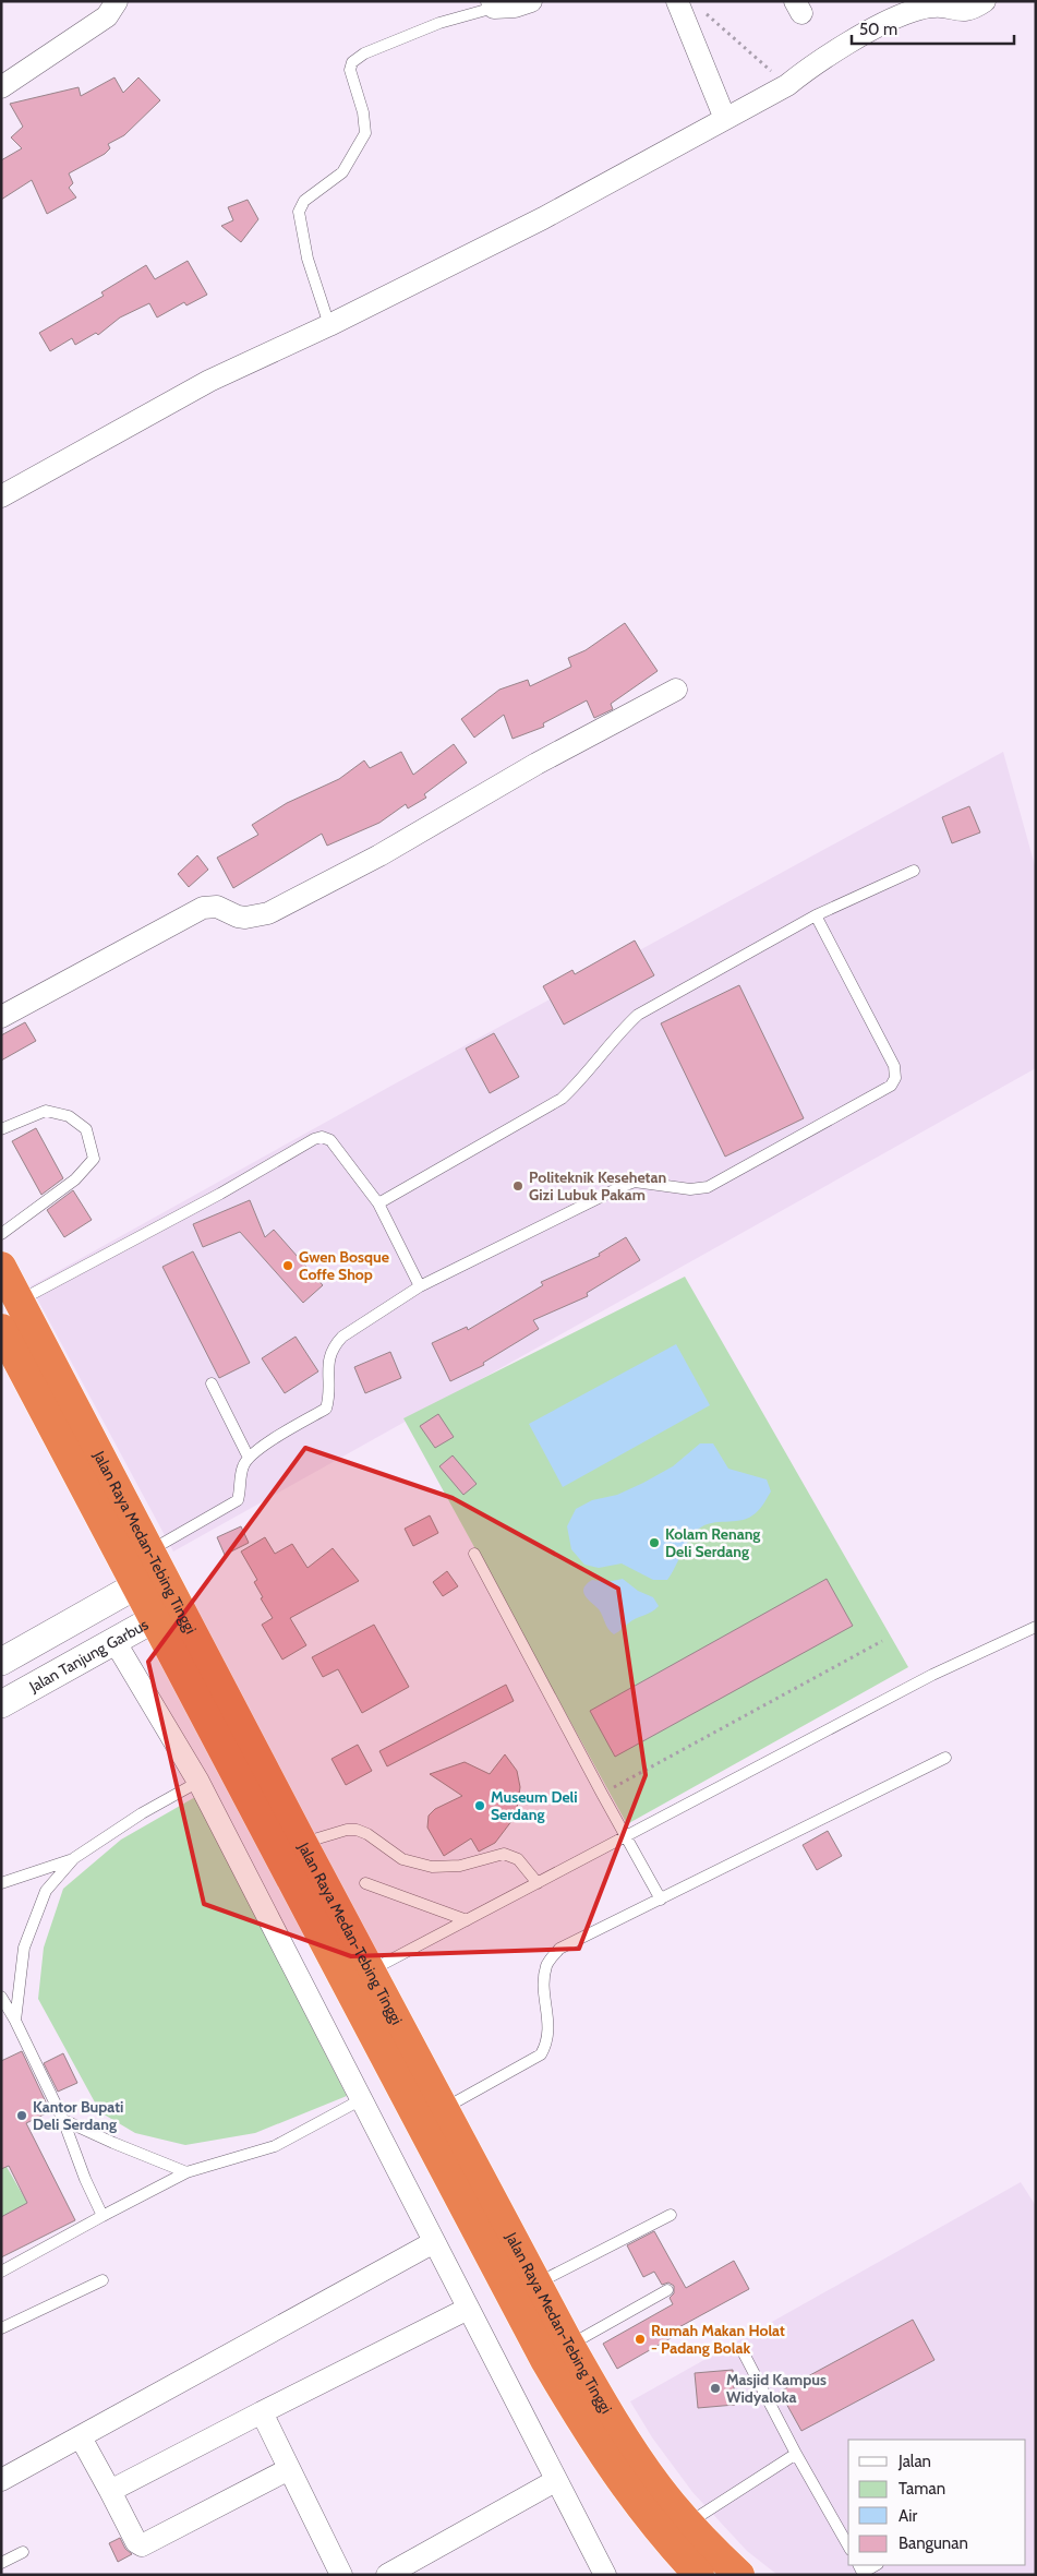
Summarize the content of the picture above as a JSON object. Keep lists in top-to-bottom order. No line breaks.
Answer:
{"streets":{"highway":["Jalan Raya Medan-Tebing Tinggi"],"street":["Jalan Tanjung Garbus"]},"crossings":[["Jalan Raya Medan-Tebing Tinggi","Jalan Tanjung Garbus"]],"places":["Politeknik Kesehetan Gizi Lubuk Pakam","Gwen Bosque Coffe Shop","Kolam Renang Deli Serdang","Museum Deli Serdang","Kantor Bupati Deli Serdang","Rumah Makan Holat - Padang Bolak","Masjid Kampus Widyaloka"],"legend":["Jalan","Taman","Air","Bangunan"],"scale_bar":"50 m"}
